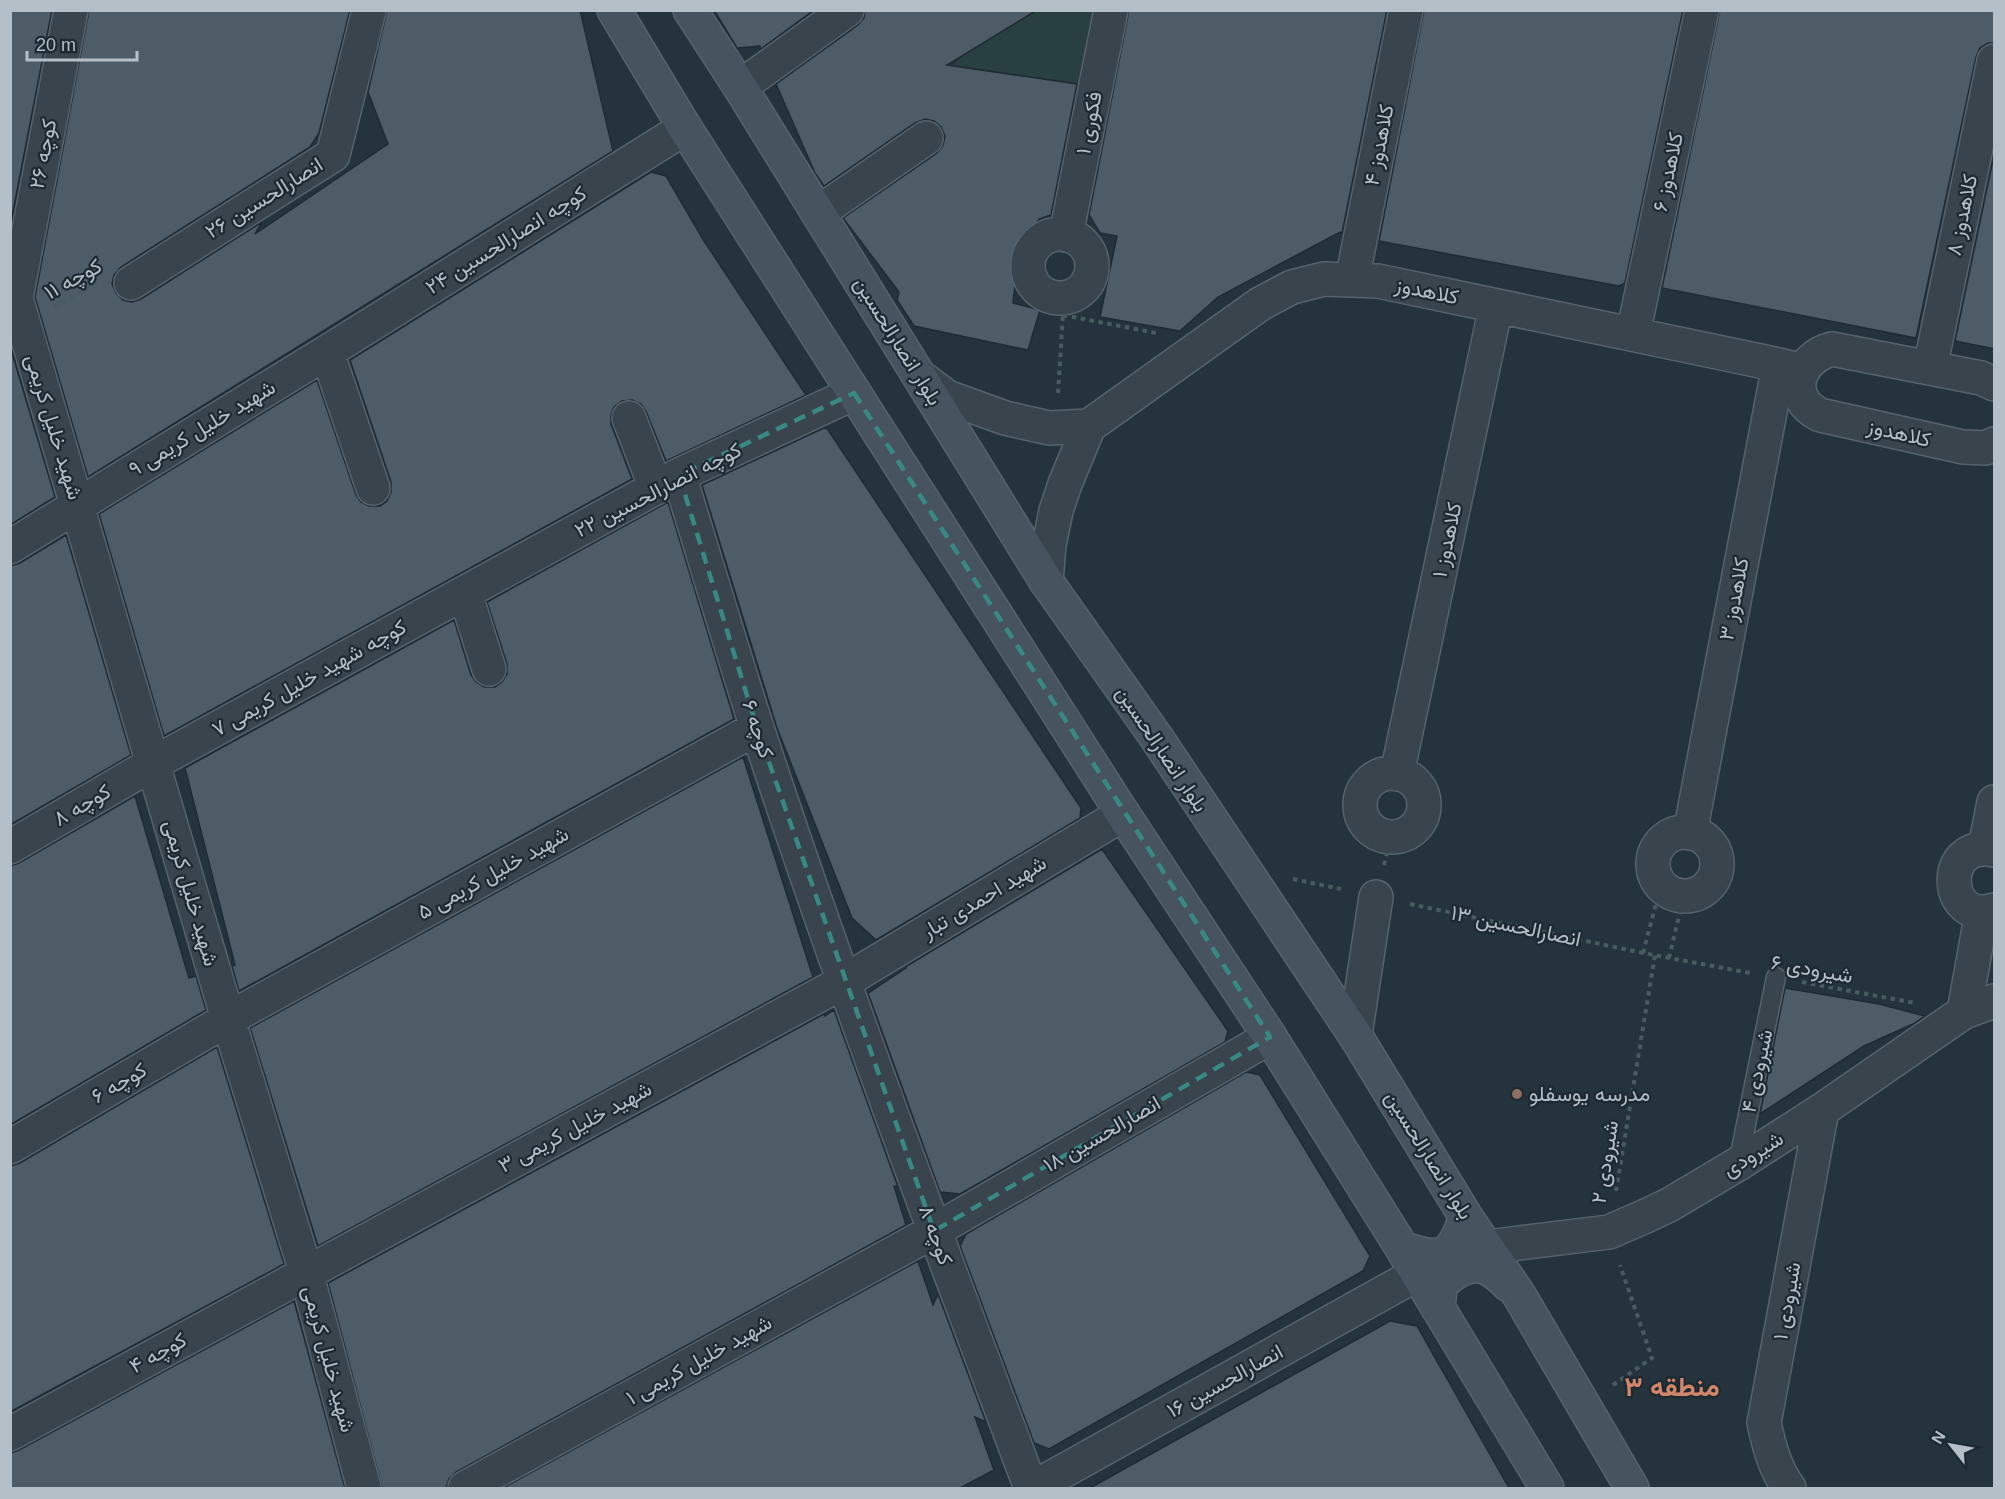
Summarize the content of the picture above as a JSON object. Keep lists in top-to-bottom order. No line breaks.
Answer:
{"streets":{"main road":["بلوار انصارالحسین"],"street":["فکوری ۱","کلاهدوز ۴","کوچه ۲۶","کلاهدوز ۶","انصارالحسین ۲۶","کلاهدوز ۸","کوچه انصارالحسین ۲۴","کلاهدوز","شهید خلیل کریمی","شهید خلیل کریمی ۹","کوچه انصارالحسین ۲۲","کلاهدوز ۱","کلاهدوز ۳","کوچه شهید خلیل کریمی ۷","کوچه ۶","کوچه ۸","شهید خلیل کریمی ۵","شهید احمدی تبار","شهید خلیل کریمی ۳","انصارالحسین ۱۸","شیرودی","شیرودی ۱","کوچه ۴","شهید خلیل کریمی ۱","انصارالحسین ۱۶"],"lane":["شیرودی ۴"],"path":["کوچه ۱۱","انصارالحسین ۱۳","شیرودی ۶","شیرودی ۲"]},"crossings":[["کلاهدوز ۴","کلاهدوز"],["کوچه ۲۶","کوچه ۱۱"],["کوچه ۲۶","شهید خلیل کریمی"],["کلاهدوز ۶","کلاهدوز"],["انصارالحسین ۲۶","کوچه ۱۱"],["کوچه انصارالحسین ۲۴","شهید خلیل کریمی ۹"],["کوچه ۱۱","شهید خلیل کریمی"],["کلاهدوز","کلاهدوز ۱"],["کلاهدوز","کلاهدوز ۳"],["بلوار انصارالحسین","انصارالحسین ۱۳"],["بلوار انصارالحسین","شیرودی"],["شهید خلیل کریمی","شهید خلیل کریمی ۹"],["شهید خلیل کریمی","کوچه شهید خلیل کریمی ۷"],["شهید خلیل کریمی","کوچه ۶"],["شهید خلیل کریمی","کوچه ۸"],["شهید خلیل کریمی","شهید خلیل کریمی ۵"],["شهید خلیل کریمی","شهید خلیل کریمی ۳"],["شهید خلیل کریمی","کوچه ۴"],["کوچه انصارالحسین ۲۲","کوچه شهید خلیل کریمی ۷"],["کوچه انصارالحسین ۲۲","کوچه ۶"],["کوچه شهید خلیل کریمی ۷","کوچه ۸"],["کوچه ۶","کوچه ۸"],["کوچه ۶","شهید خلیل کریمی ۵"],["کوچه ۶","شهید احمدی تبار"],["کوچه ۶","شهید خلیل کریمی ۳"],["کوچه ۸","شهید احمدی تبار"],["کوچه ۸","شهید خلیل کریمی ۳"],["کوچه ۸","انصارالحسین ۱۸"],["کوچه ۸","شهید خلیل کریمی ۱"],["کوچه ۸","انصارالحسین ۱۶"],["شهید احمدی تبار","شهید خلیل کریمی ۳"],["انصارالحسین ۱۳","شیرودی ۶"],["انصارالحسین ۱۳","شیرودی ۲"],["شیرودی ۶","شیرودی ۴"],["شیرودی ۶","شیرودی"],["شیرودی ۶","شیرودی ۲"],["شیرودی ۴","شیرودی"],["شهید خلیل کریمی ۳","کوچه ۴"],["انصارالحسین ۱۸","شهید خلیل کریمی ۱"],["شیرودی","شیرودی ۲"],["شیرودی","شیرودی ۱"]],"districts":["منطقه ۳"],"places":["مدرسه یوسفلو"],"scale_bar":"20 m","north":"top left"}
